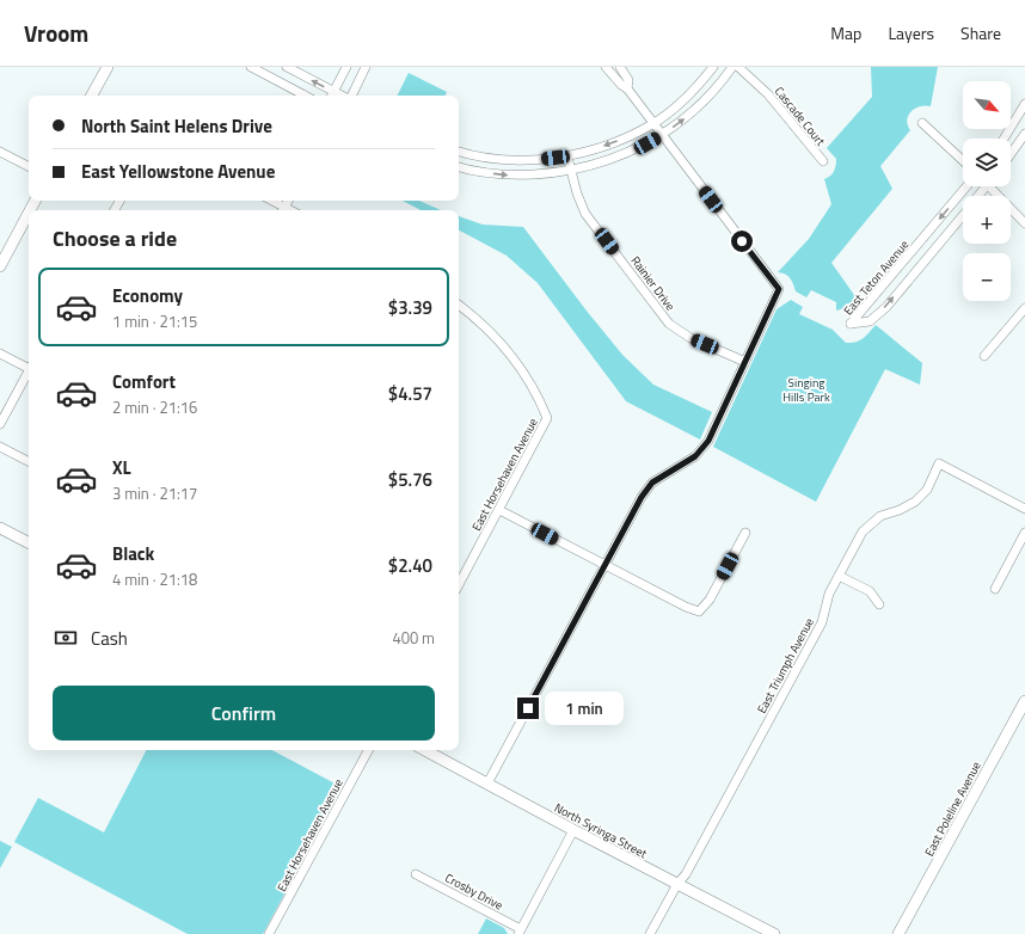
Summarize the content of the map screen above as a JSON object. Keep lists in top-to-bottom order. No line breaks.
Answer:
{"streets":{"street":["Cascade Court","East Teton Avenue","Rainier Drive","East Horsehaven Avenue","East Triumph Avenue","East Poleline Avenue","North Syringa Street","Crosby Drive"]},"crossings":[["East Triumph Avenue","North Syringa Street"]],"parks":["Singing Hills Park"],"north":"bottom right","page":{"header":"Vroom","nav":["Map","Layers","Share"],"map_buttons":["+","−"],"banner":["North Saint Helens Drive","East Yellowstone Avenue"],"heading":"Choose a ride","list":[{"name":"Economy","note":"1 min · 21:15","value":"$3.39"},{"name":"Comfort","note":"2 min · 21:16","value":"$4.57"},{"name":"XL","note":"3 min · 21:17","value":"$5.76"},{"name":"Black","note":"4 min · 21:18","value":"$2.40"}],"pay":["Cash","400 m"],"buttons":"Confirm","bubble":"1 min"}}
